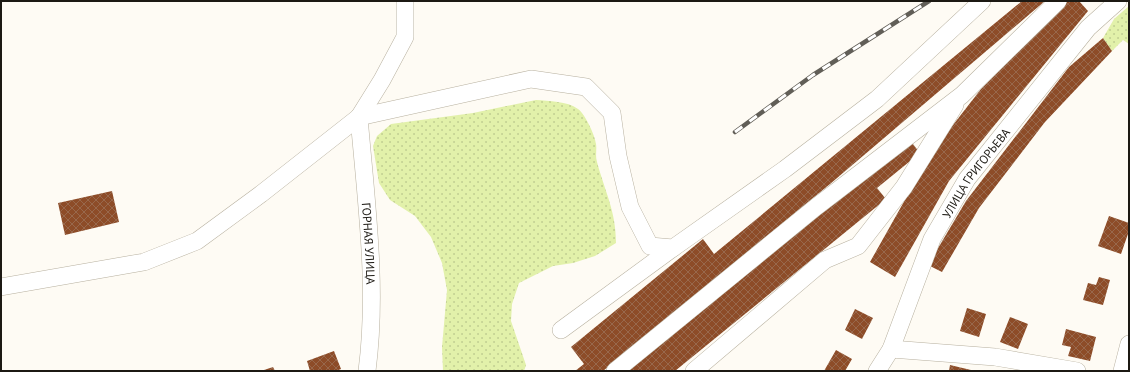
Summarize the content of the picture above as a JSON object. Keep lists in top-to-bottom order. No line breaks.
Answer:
{"streets":{"street":["УЛИЦА ГРИГОРЬЕВА","ГОРНАЯ УЛИЦА"]}}
